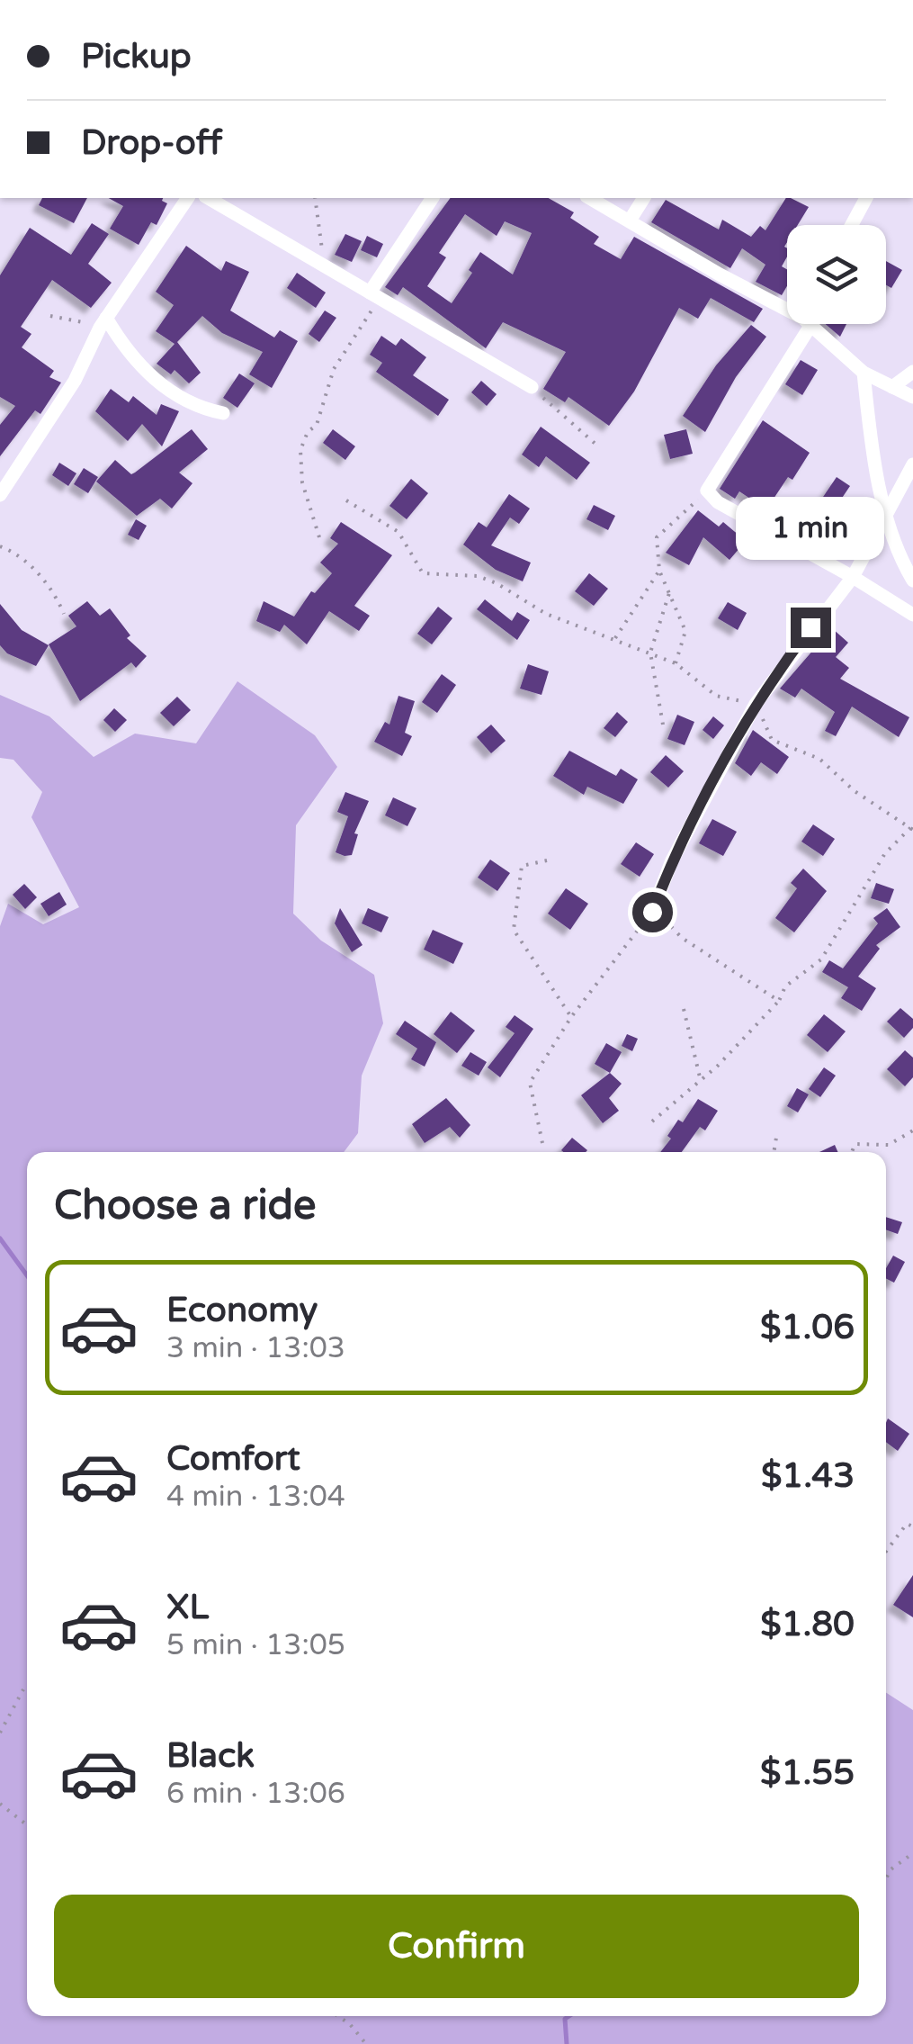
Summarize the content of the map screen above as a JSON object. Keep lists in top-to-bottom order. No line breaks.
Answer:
{"page":{"banner":["Pickup","Drop-off"],"bubble":"1 min","heading":"Choose a ride","list":[{"name":"Economy","note":"3 min · 13:03","value":"$1.06"},{"name":"Comfort","note":"4 min · 13:04","value":"$1.43"},{"name":"XL","note":"5 min · 13:05","value":"$1.80"},{"name":"Black","note":"6 min · 13:06","value":"$1.55"}],"buttons":"Confirm"}}
